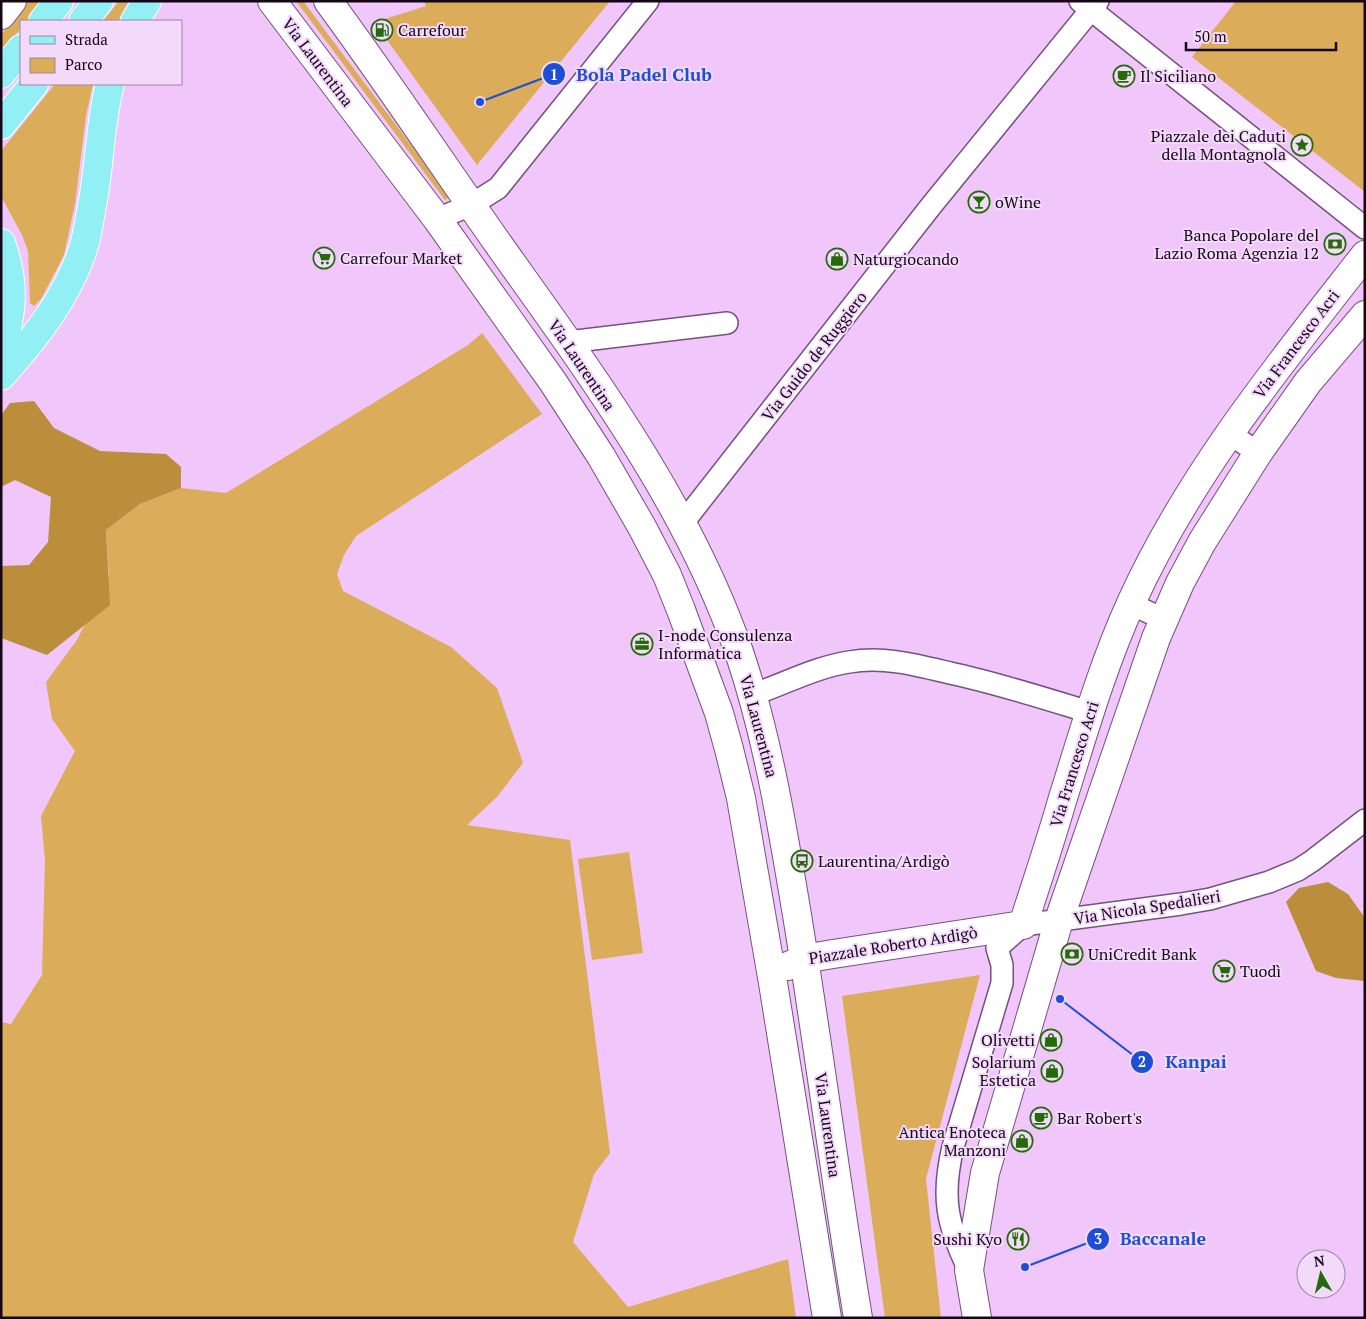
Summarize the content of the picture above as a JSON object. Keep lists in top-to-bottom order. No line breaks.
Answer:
{"streets":{"main road":["Via Laurentina","Via Francesco Acri","Piazzale Roberto Ardigò"],"street":["Via Guido de Ruggiero","Via Nicola Spedalieri"]},"crossings":[["Via Laurentina","Via Guido de Ruggiero"],["Via Laurentina","Piazzale Roberto Ardigò"],["Via Francesco Acri","Via Nicola Spedalieri"],["Via Francesco Acri","Piazzale Roberto Ardigò"],["Via Nicola Spedalieri","Piazzale Roberto Ardigò"]],"places":{"fuel station":["Carrefour"],"cafe":["Il Siciliano","Bar Robert's"],"other":["Bola Padel Club","Kanpai","Baccanale"],"place":["Piazzale dei Caduti della Montagnola"],"bar":["oWine"],"bank":["Banca Popolare del Lazio Roma Agenzia 12","UniCredit Bank"],"supermarket":["Carrefour Market","Tuodì"],"shop":["Naturgiocando","Olivetti","Solarium Estetica","Antica Enoteca Manzoni"],"office":["I-node Consulenza Informatica"],"bus stop":["Laurentina/Ardigò"],"restaurant":["Sushi Kyo"]},"legend":["Strada","Parco"],"scale_bar":"50 m","north":"top"}
